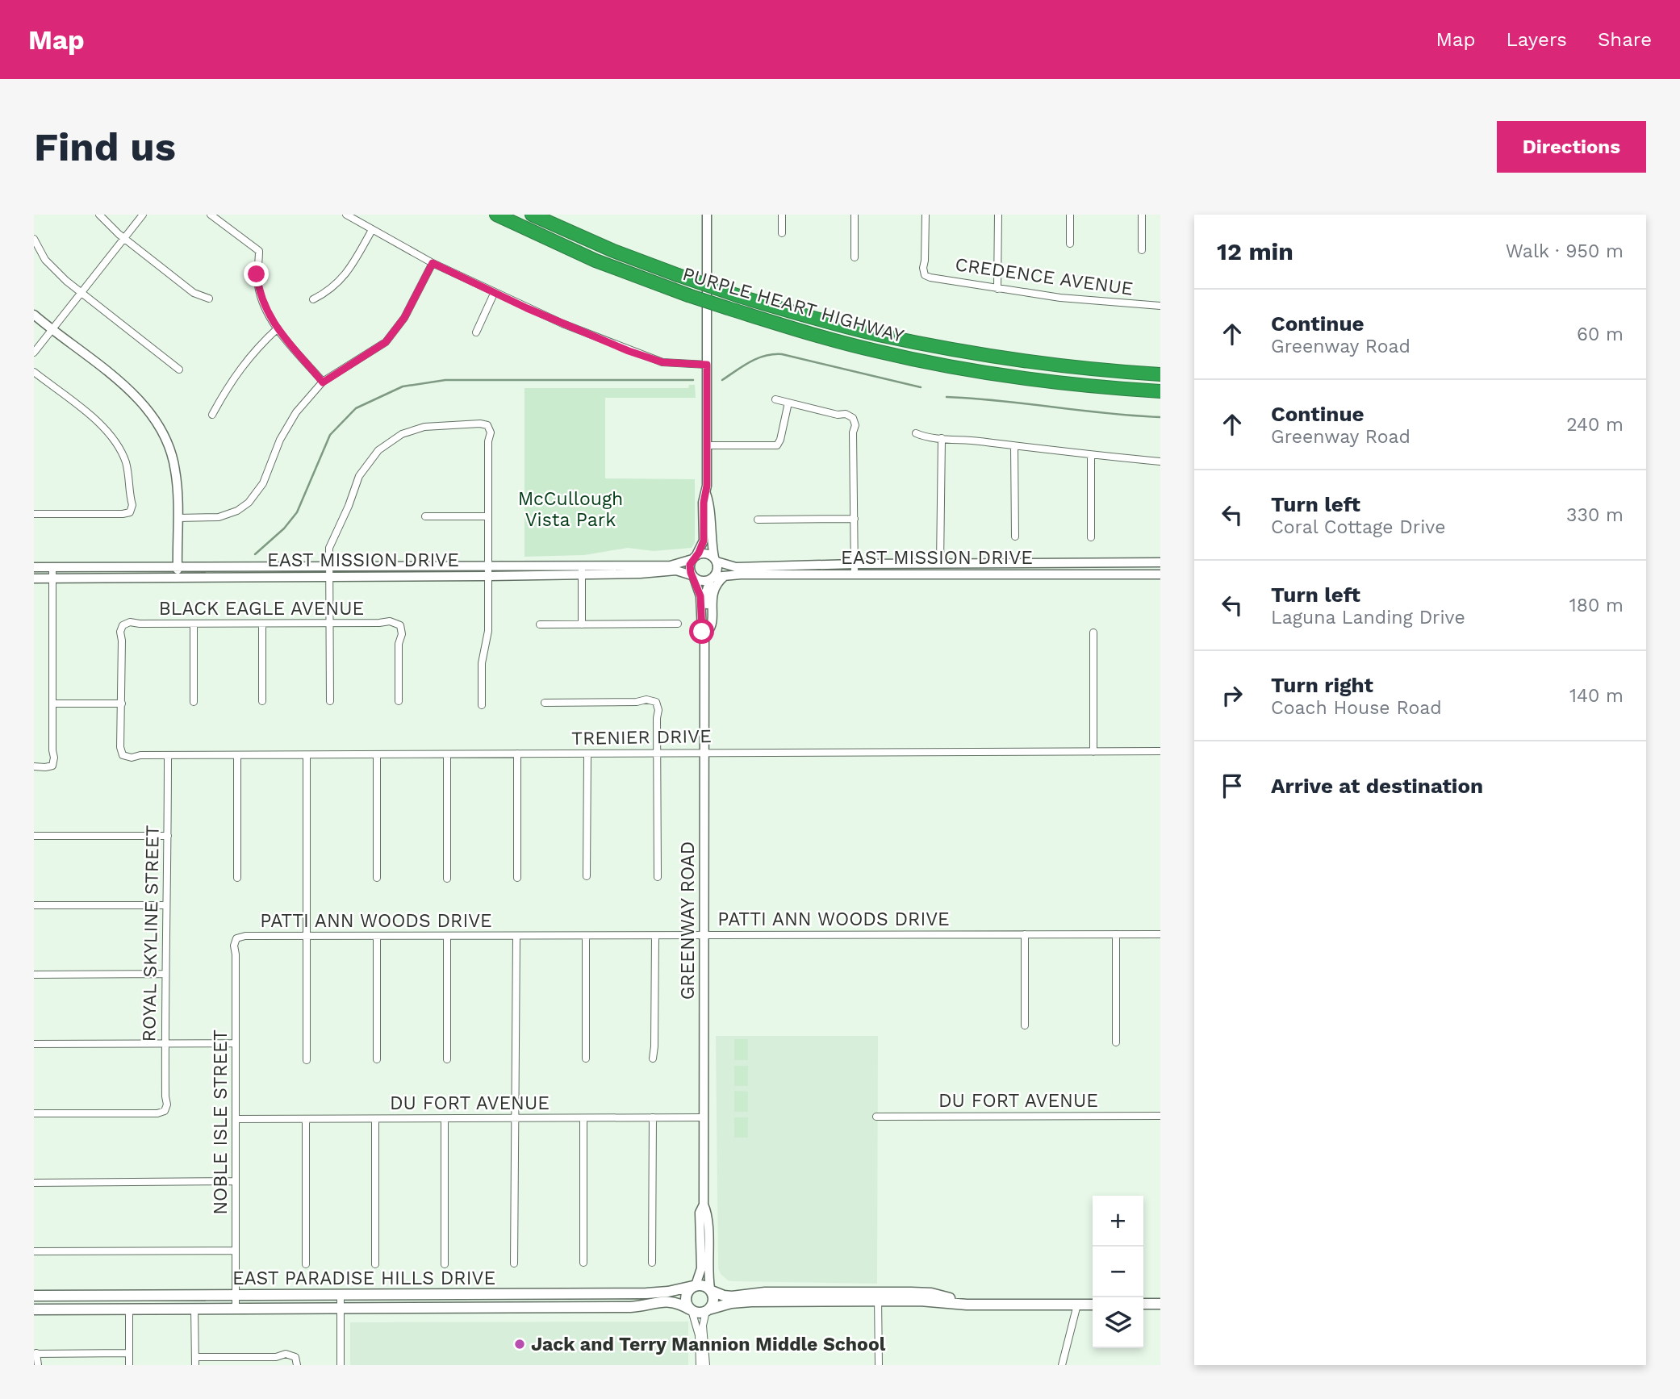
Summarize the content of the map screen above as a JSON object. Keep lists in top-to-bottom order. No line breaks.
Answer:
{"streets":{"highway":["PURPLE HEART HIGHWAY"],"main road":["EAST PARADISE HILLS DRIVE"],"street":["CREDENCE AVENUE","EAST MISSION DRIVE","BLACK EAGLE AVENUE","TRENIER DRIVE","PATTI ANN WOODS DRIVE","GREENWAY ROAD","ROYAL SKYLINE STREET","DU FORT AVENUE","NOBLE ISLE STREET"]},"crossings":[["EAST MISSION DRIVE","GREENWAY ROAD"],["BLACK EAGLE AVENUE","TRENIER DRIVE"],["TRENIER DRIVE","GREENWAY ROAD"],["TRENIER DRIVE","ROYAL SKYLINE STREET"],["PATTI ANN WOODS DRIVE","GREENWAY ROAD"],["PATTI ANN WOODS DRIVE","NOBLE ISLE STREET"],["GREENWAY ROAD","DU FORT AVENUE"],["GREENWAY ROAD","EAST PARADISE HILLS DRIVE"],["DU FORT AVENUE","NOBLE ISLE STREET"],["NOBLE ISLE STREET","EAST PARADISE HILLS DRIVE"]],"parks":["McCullough Vista Park"],"places":["Jack and Terry Mannion Middle School"],"page":{"header":"Map","nav":["Map","Layers","Share"],"buttons":"Directions","title":"Find us","heading":["12 min","Walk · 950 m"],"list":[["Continue","Greenway Road","60 m"],["Continue","Greenway Road","240 m"],["Turn left","Coral Cottage Drive","330 m"],["Turn left","Laguna Landing Drive","180 m"],["Turn right","Coach House Road","140 m"],"Arrive at destination"],"map_buttons":["+","−"]}}
